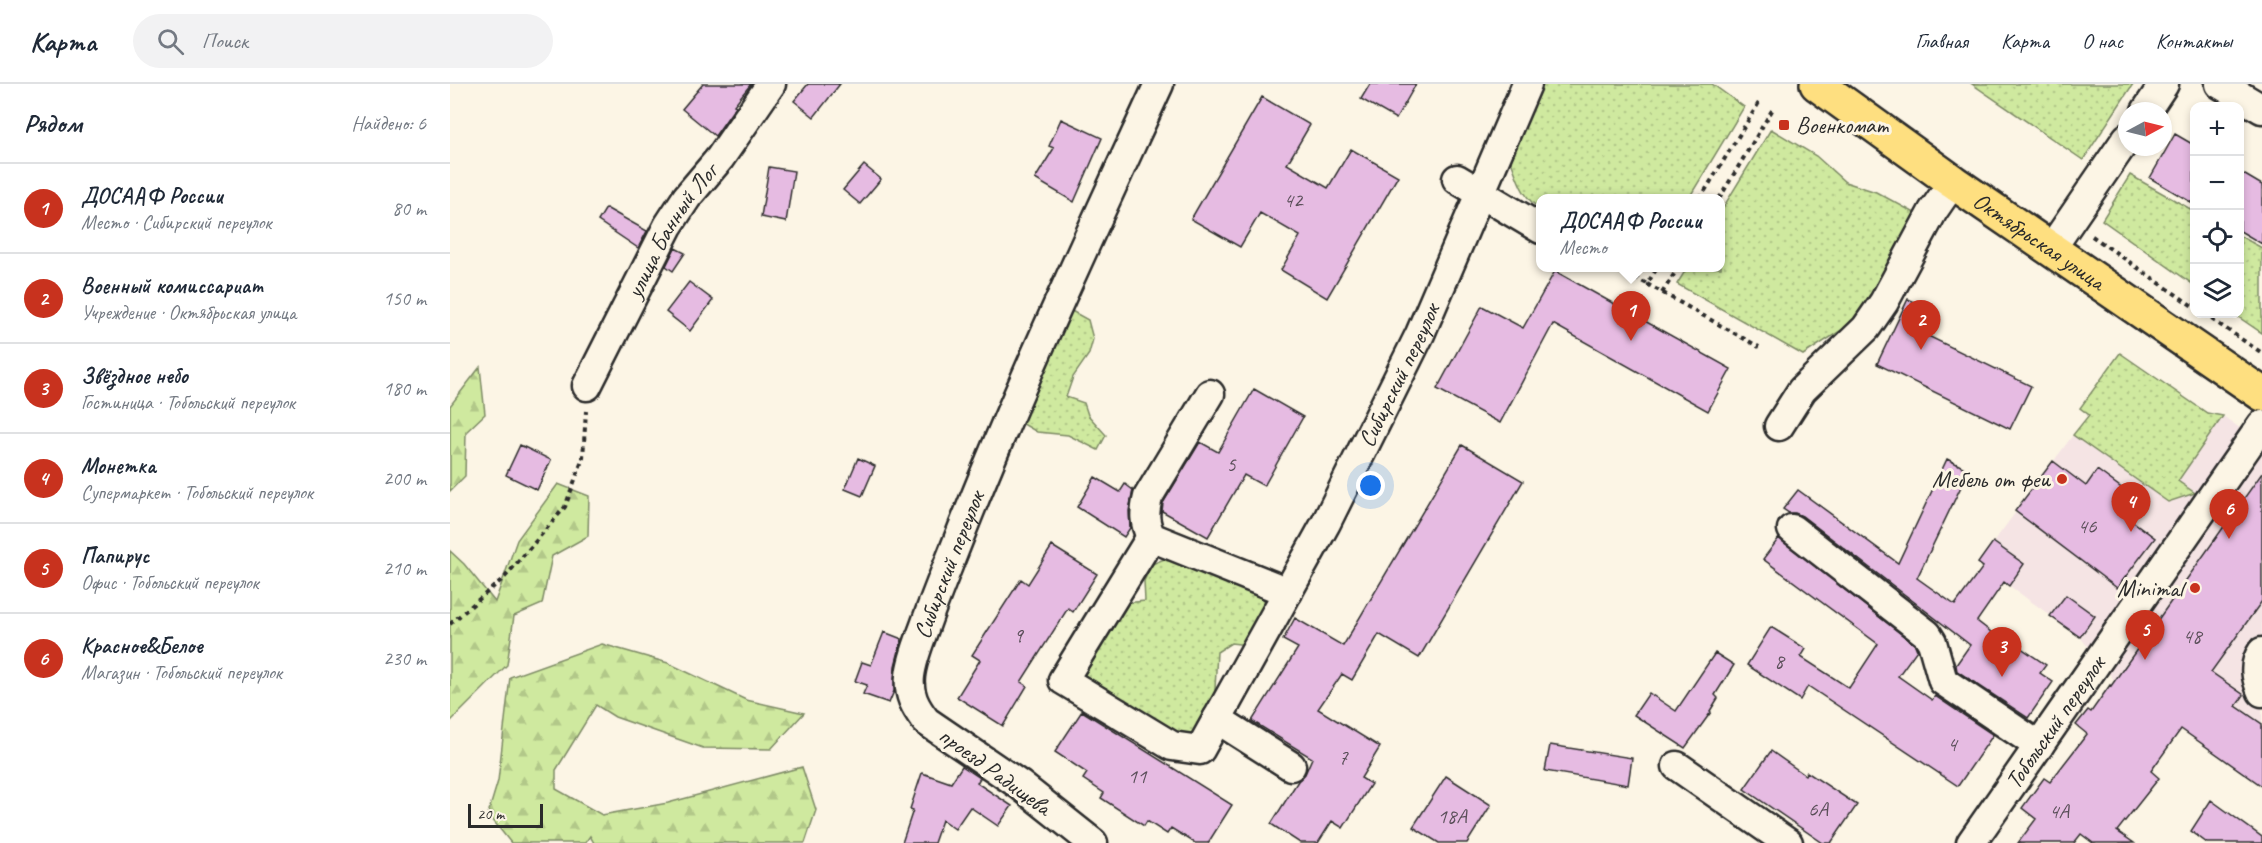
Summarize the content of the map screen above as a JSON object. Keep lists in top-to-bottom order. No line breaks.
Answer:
{"streets":{"main road":["Октябрьская улица"],"street":["улица Банный Лог","Сибирский переулок","Тобольский переулок","проезд Радищева"]},"crossings":[["Сибирский переулок","проезд Радищева"]],"places":{"transit":["Военкомат"],"other":["Мебель от феи","Minimal"]},"house_numbers":["42","5","46","9","48","8","4","7","11","6А","4А","18А"],"scale_bar":"20 m","north":"right","page":{"header":"Карта","search":"Поиск","nav":["Главная","Карта","О нас","Контакты"],"heading":["Рядом","Найдено: 6"],"map_buttons":["+","−"],"list":[{"mark":"1","name":"ДОСААФ России","note":"Место · Сибирский переулок","value":"80 m"},{"mark":"2","name":"Военный комиссариат","note":"Учреждение · Октябрьская улица","value":"150 m"},{"mark":"3","name":"Звёздное небо","note":"Гостиница · Тобольский переулок","value":"180 m"},{"mark":"4","name":"Монетка","note":"Супермаркет · Тобольский переулок","value":"200 m"},{"mark":"5","name":"Папирус","note":"Офис · Тобольский переулок","value":"210 m"},{"mark":"6","name":"Красное&Белое","note":"Магазин · Тобольский переулок","value":"230 m"}],"popup":["ДОСААФ России","Место"],"pins":["1","2","4","6","5","3"],"scale":"20 m"}}
